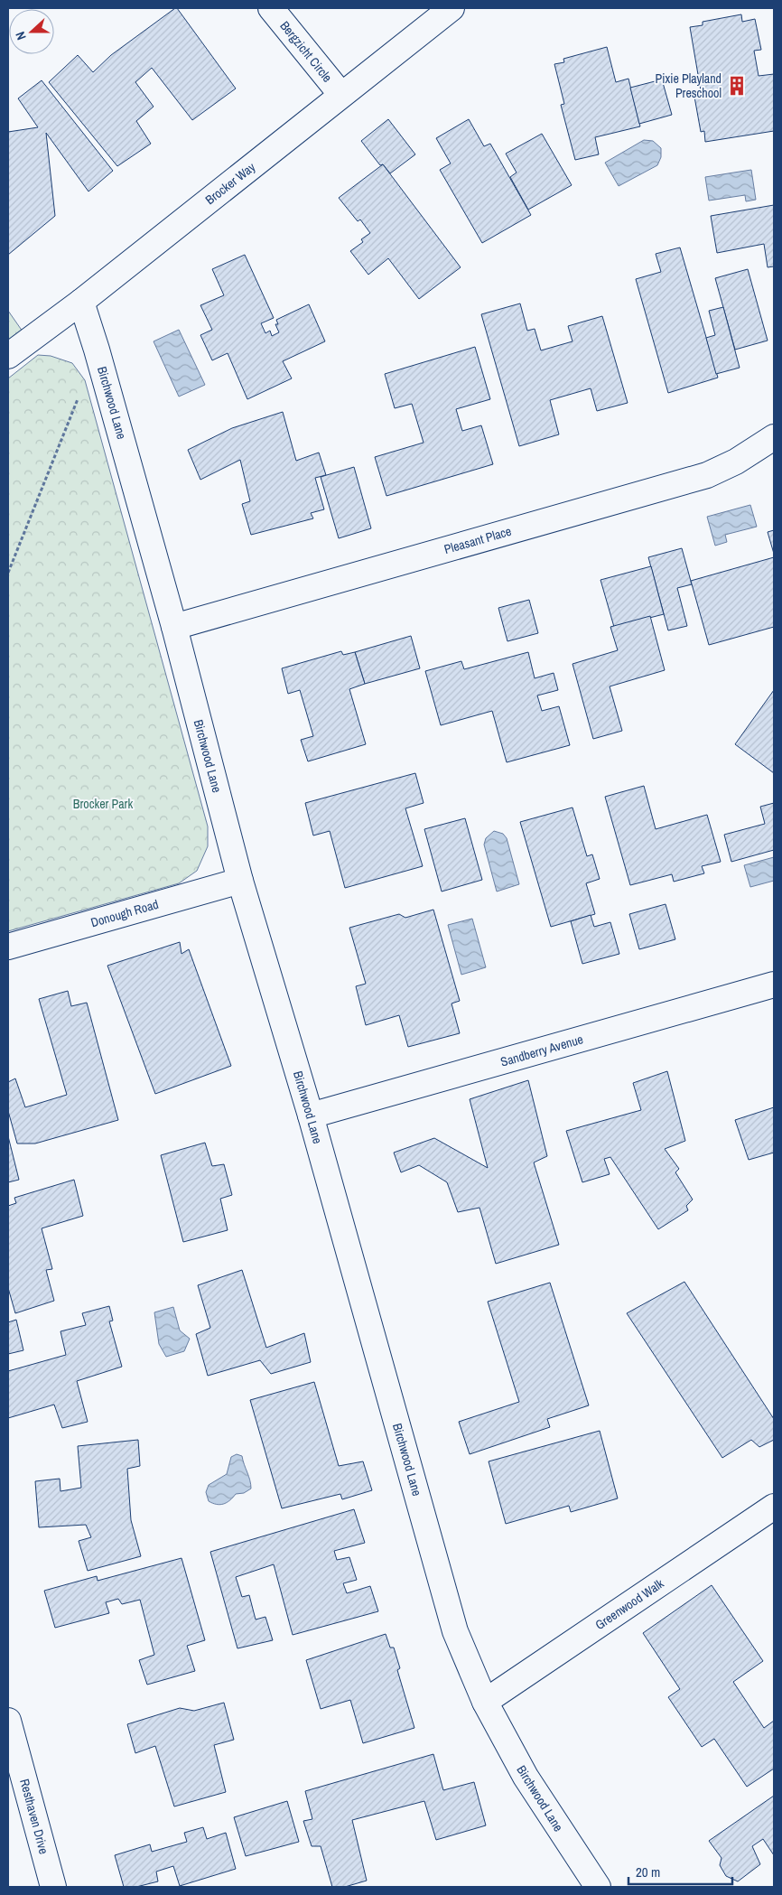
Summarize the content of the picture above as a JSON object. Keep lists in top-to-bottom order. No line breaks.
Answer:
{"streets":{"street":["Bergzicht Circle","Brocker Way","Birchwood Lane","Pleasant Place","Donough Road","Sandberry Avenue","Greenwood Walk","Resthaven Drive"]},"crossings":[["Bergzicht Circle","Brocker Way"],["Brocker Way","Birchwood Lane"],["Birchwood Lane","Pleasant Place"],["Birchwood Lane","Donough Road"],["Birchwood Lane","Sandberry Avenue"],["Birchwood Lane","Greenwood Walk"]],"parks":["Brocker Park"],"places":{"building":["Pixie Playland Preschool"]},"scale_bar":"20 m","north":"left"}
